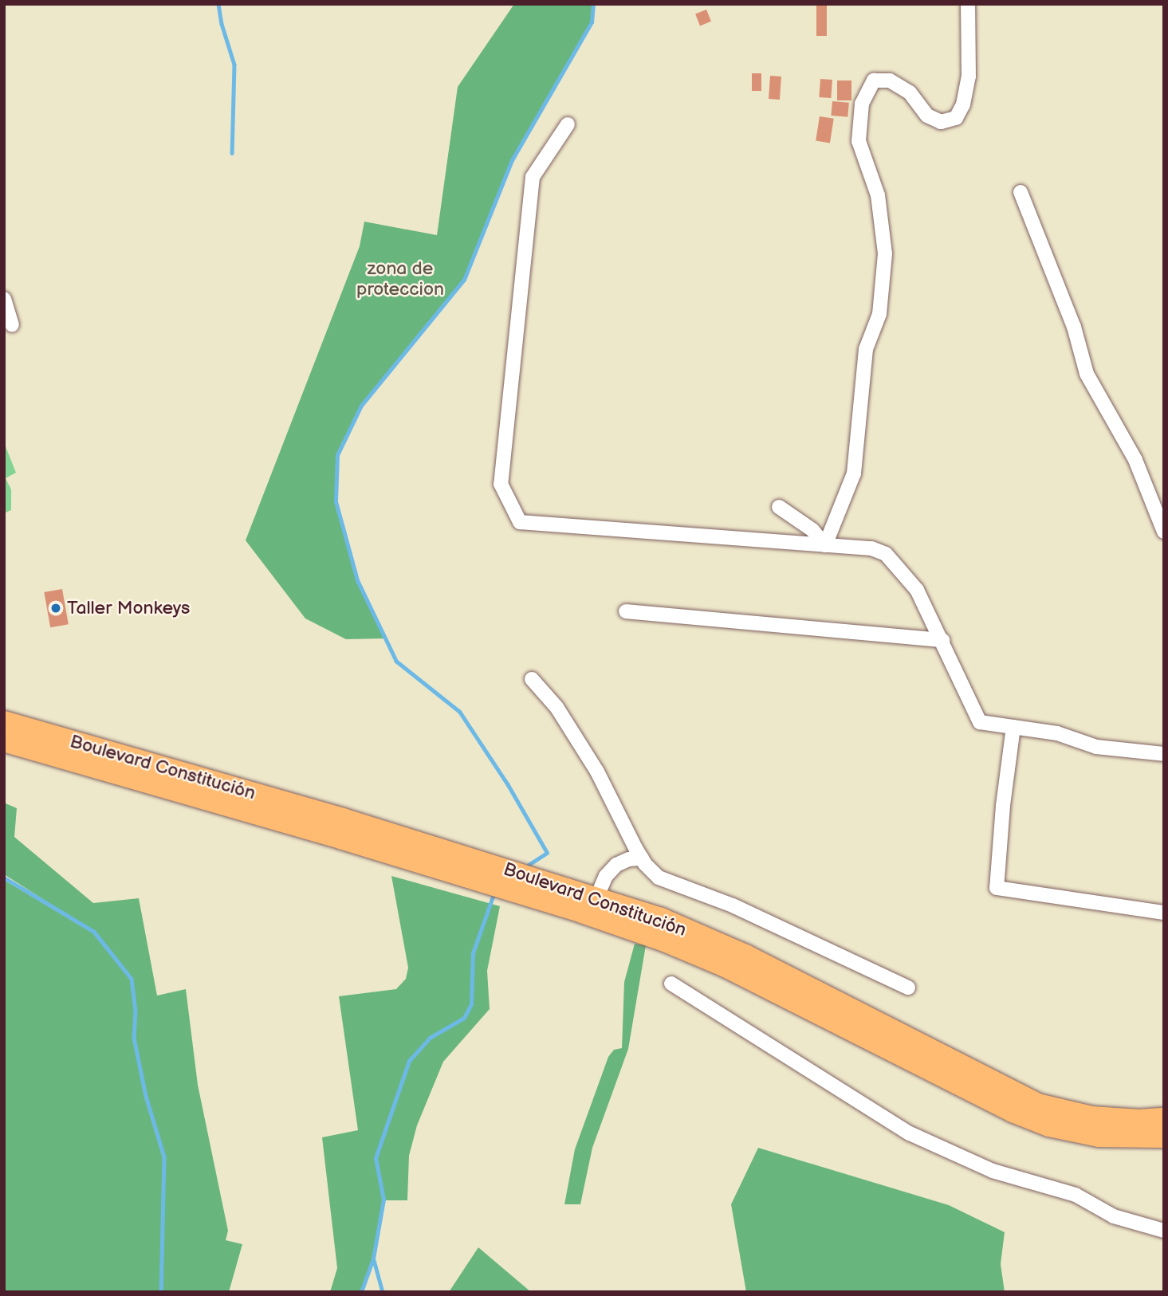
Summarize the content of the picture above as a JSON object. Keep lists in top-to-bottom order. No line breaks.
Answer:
{"streets":{"highway":["Boulevard Constitución"]},"parks":["zona de proteccion"],"places":["Taller Monkeys"]}
